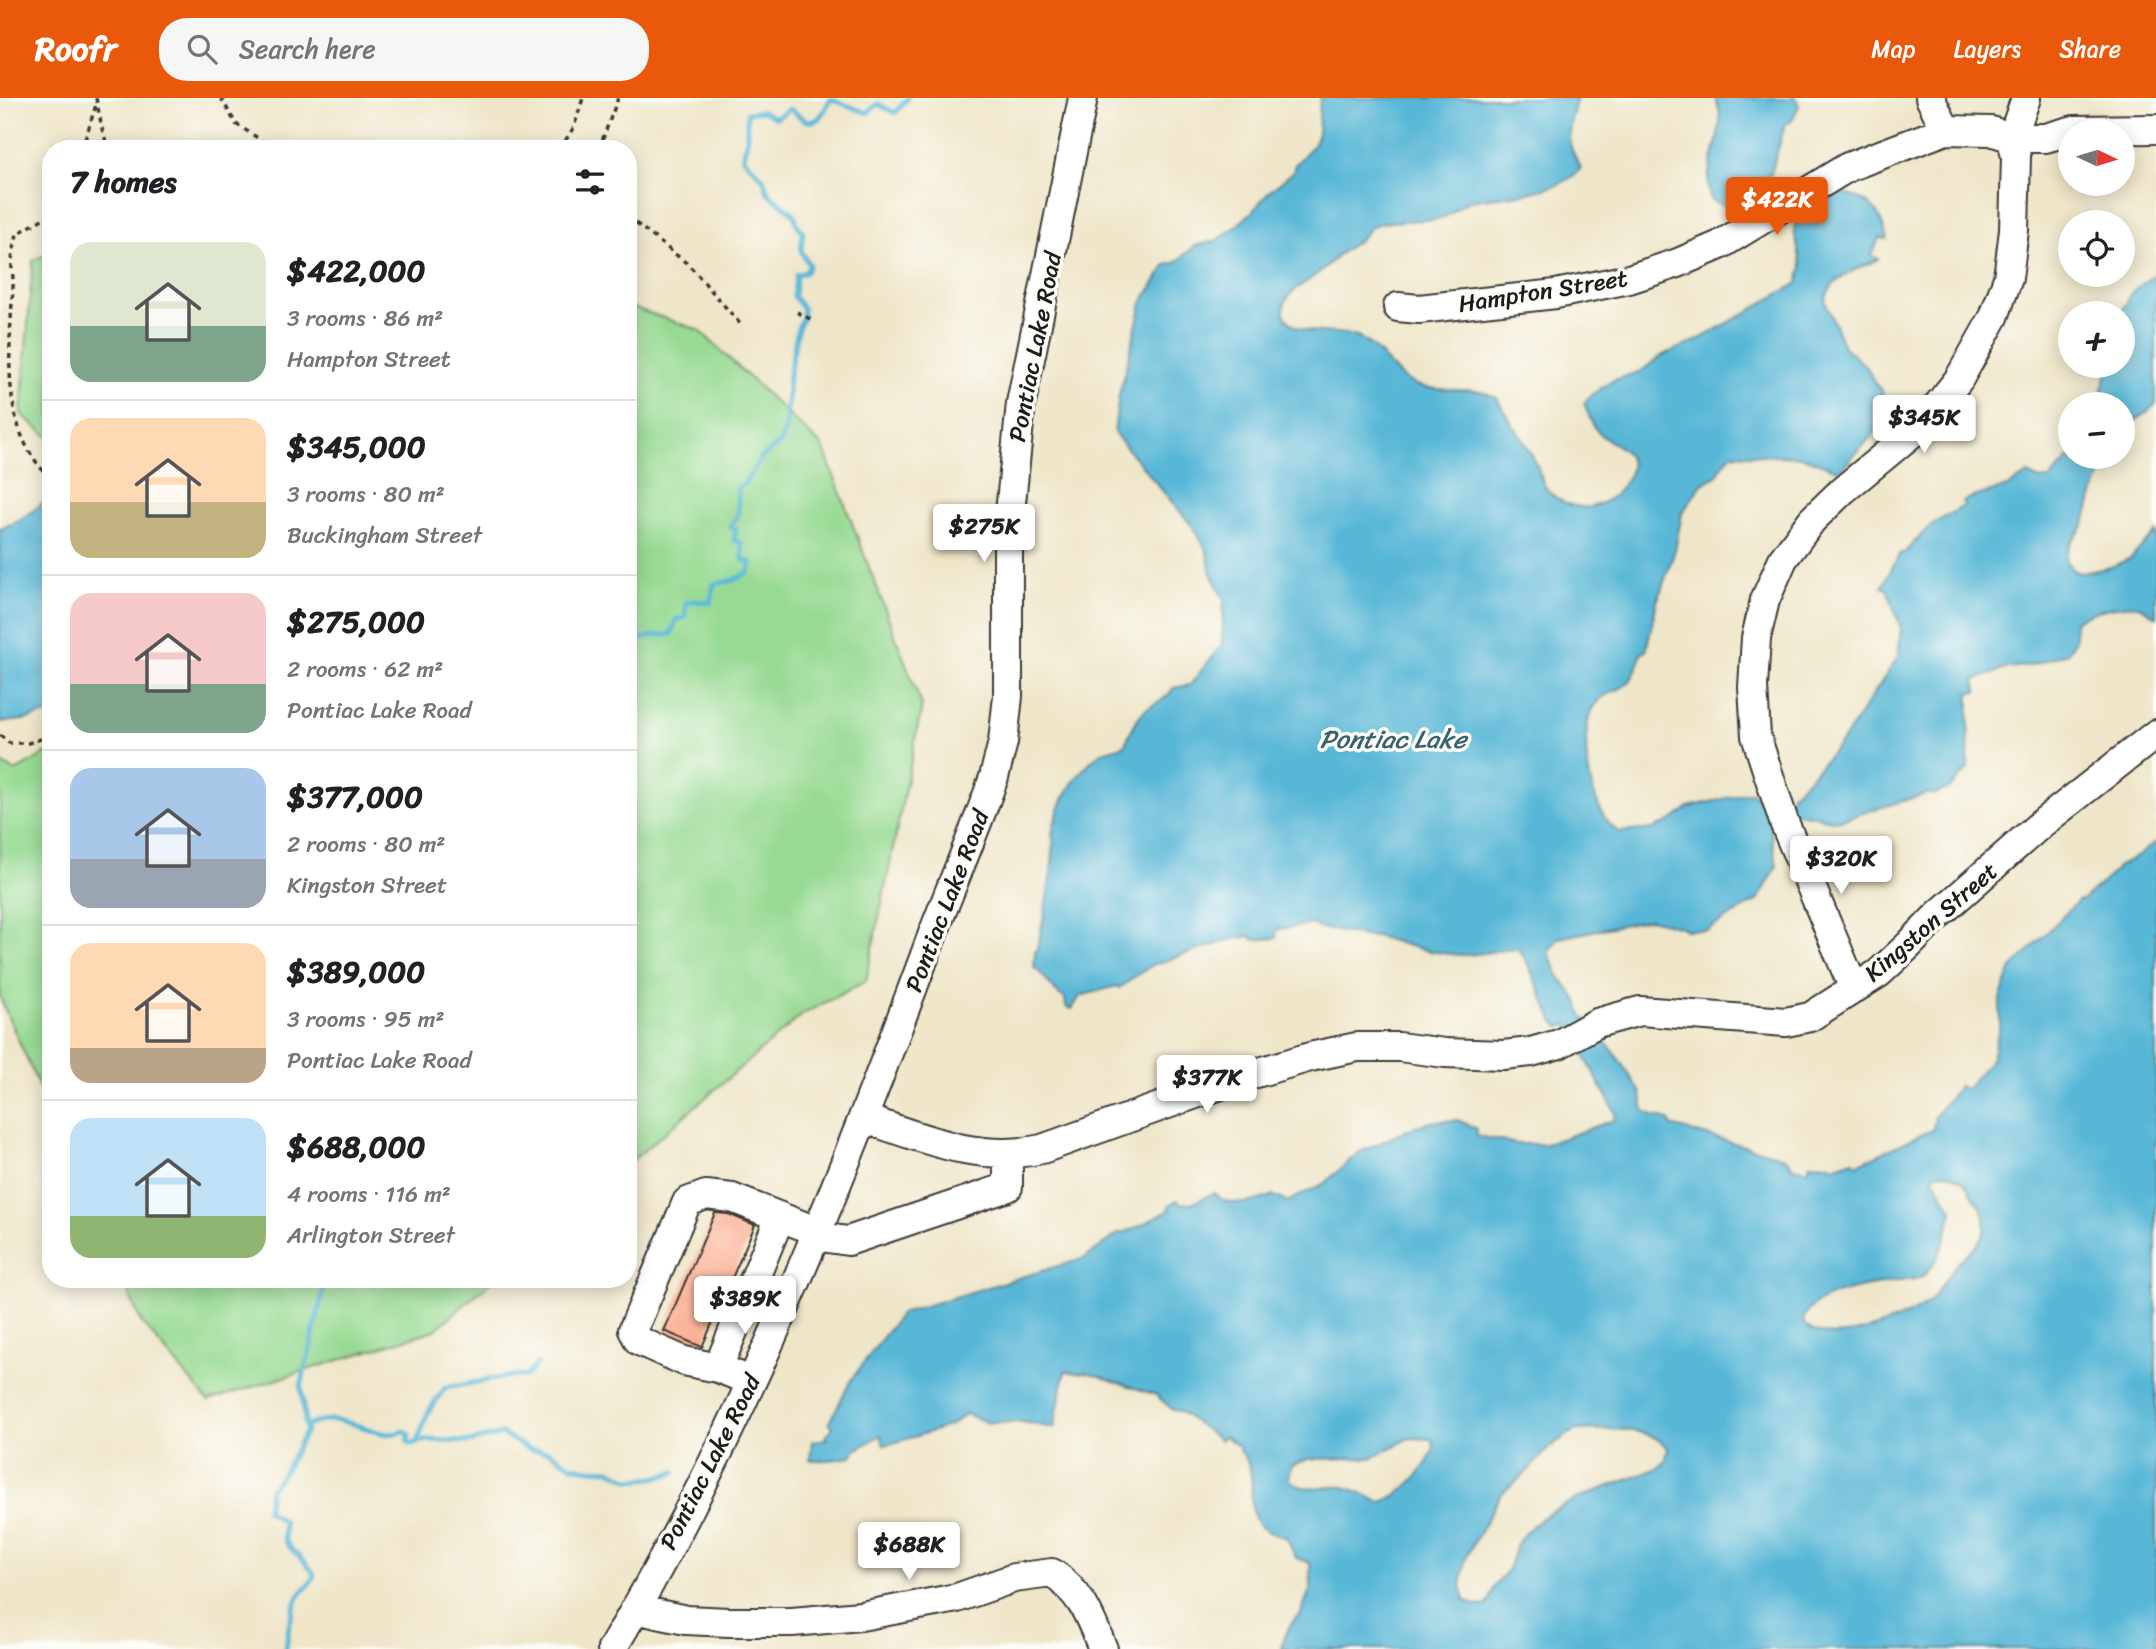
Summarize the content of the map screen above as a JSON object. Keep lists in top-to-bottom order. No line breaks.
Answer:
{"streets":{"street":["Hampton Street","Pontiac Lake Road","Kingston Street"]},"crossings":[["Pontiac Lake Road","Kingston Street"]],"water":["Pontiac Lake"],"north":"right","page":{"header":"Roofr","search":"Search here","nav":["Map","Layers","Share"],"map_buttons":["+","−"],"heading":"7 homes","price":["$422K","$345K","$275K","$320K","$377K","$389K","$688K"],"list":[{"name":"$422,000","note":"3 rooms · 86 m² · Hampton Street"},{"name":"$345,000","note":"3 rooms · 80 m² · Buckingham Street"},{"name":"$275,000","note":"2 rooms · 62 m² · Pontiac Lake Road"},{"name":"$377,000","note":"2 rooms · 80 m² · Kingston Street"},{"name":"$389,000","note":"3 rooms · 95 m² · Pontiac Lake Road"},{"name":"$688,000","note":"4 rooms · 116 m² · Arlington Street"}]}}
